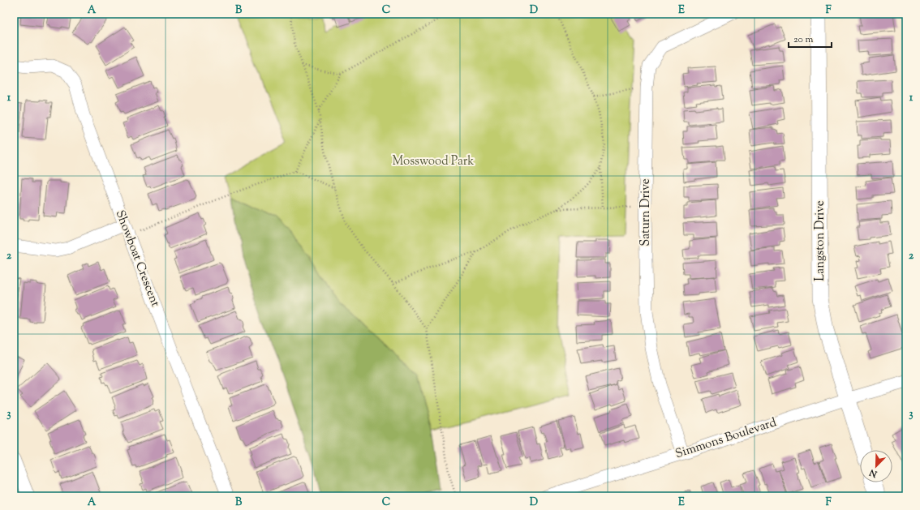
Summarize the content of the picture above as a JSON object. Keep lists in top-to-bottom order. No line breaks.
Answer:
{"streets":{"street":["Saturn Drive","Langston Drive","Showboat Crescent","Simmons Boulevard"]},"crossings":[["Saturn Drive","Simmons Boulevard"],["Langston Drive","Simmons Boulevard"]],"parks":["Mosswood Park"],"scale_bar":"20 m","north":"bottom left","grid":{"columns":["A","B","C","D","E","F"],"rows":["1","2","3"]}}
